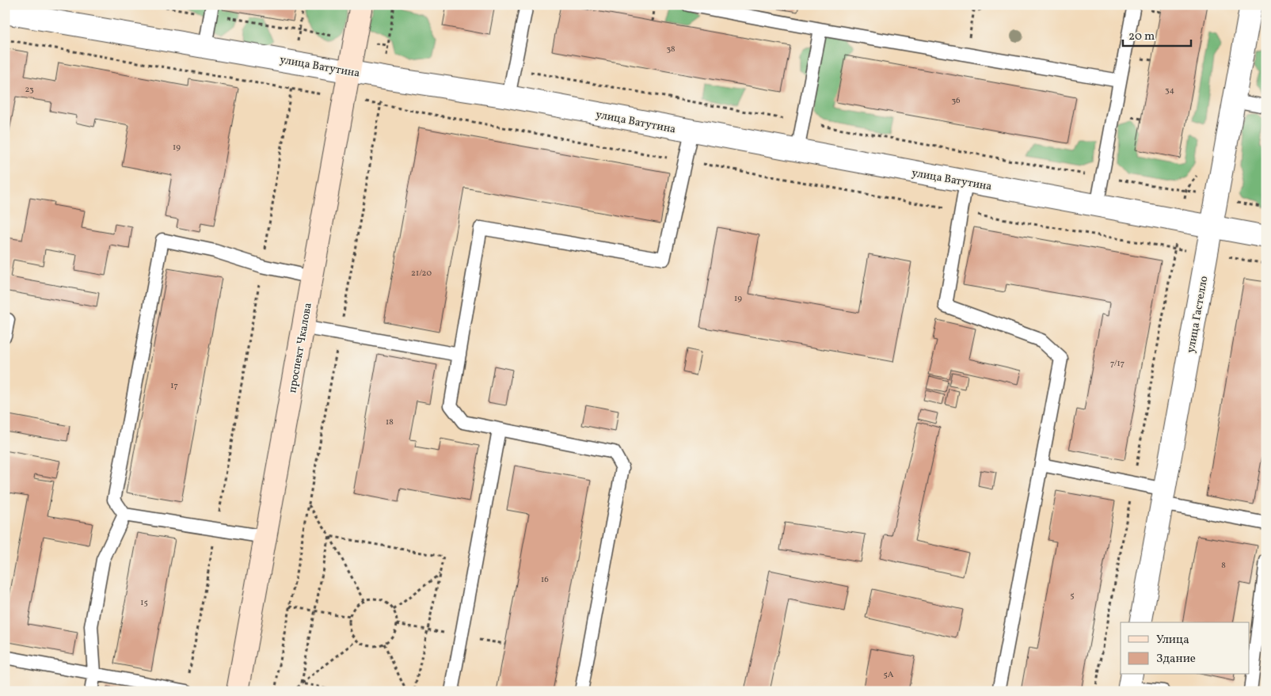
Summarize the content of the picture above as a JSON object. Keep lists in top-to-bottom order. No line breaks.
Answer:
{"streets":{"main road":["проспект Чкалова"],"street":["улица Ватутина","улица Гастелло"]},"crossings":[["улица Ватутина","улица Гастелло"],["улица Ватутина","проспект Чкалова"]],"house_numbers":["38","23","34","36","19","21/20","19","7/17","17","18","8","16","5","15","5А"],"legend":["Улица","Здание"],"scale_bar":"20 m"}
